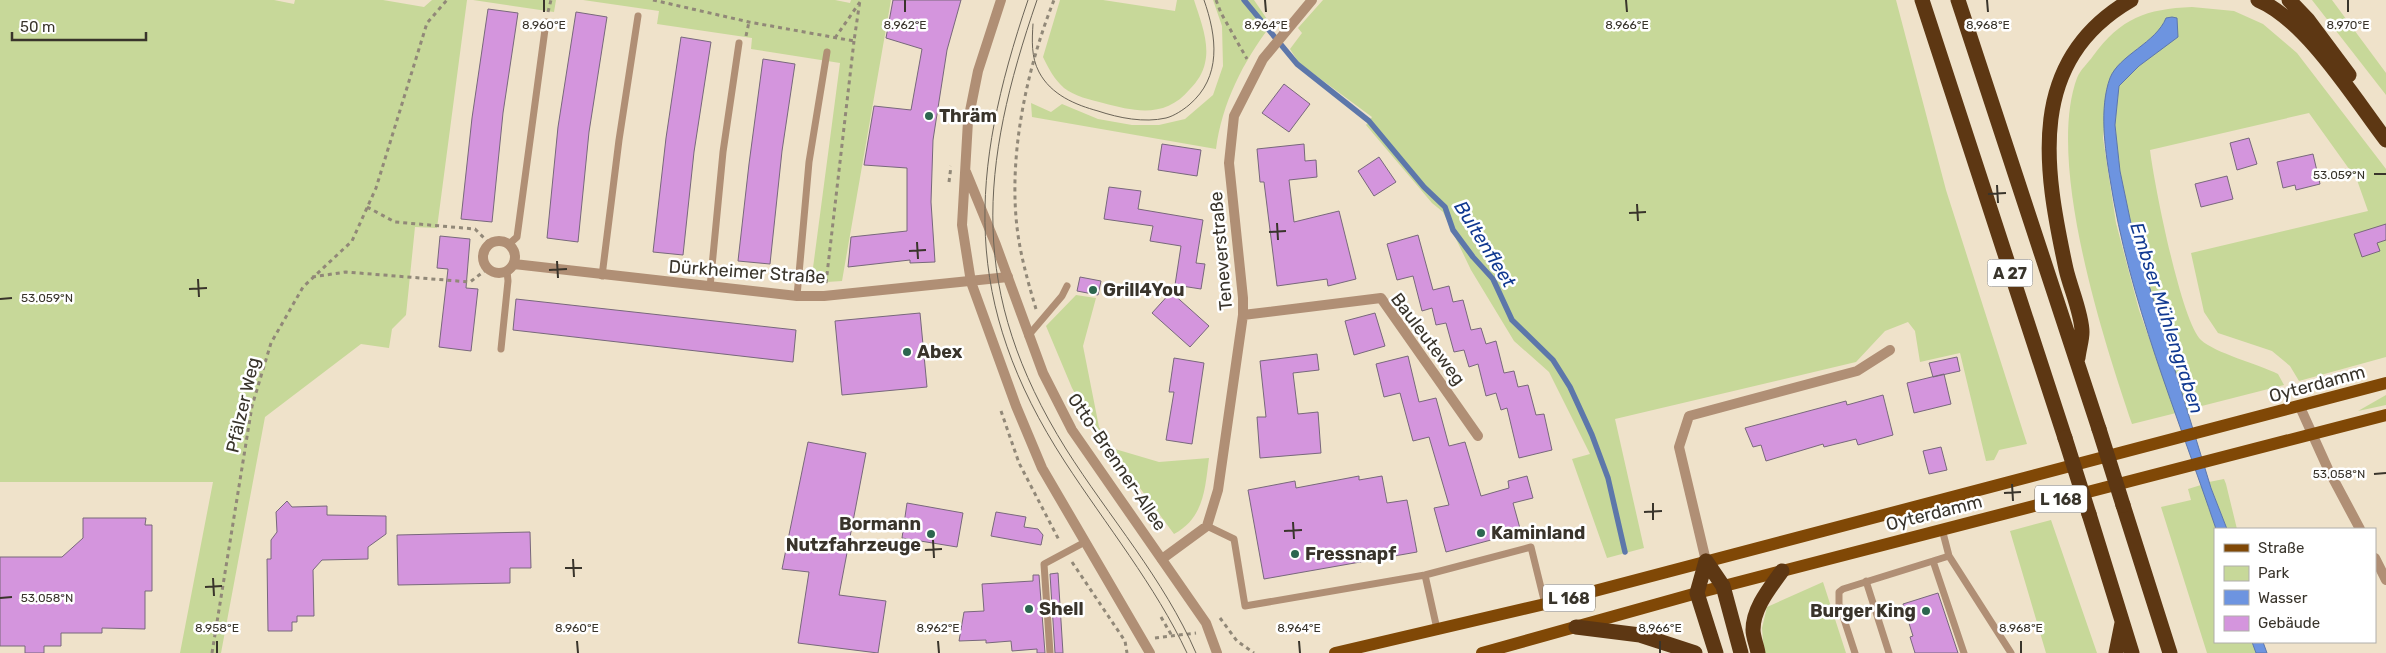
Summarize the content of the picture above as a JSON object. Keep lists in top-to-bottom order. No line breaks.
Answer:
{"streets":{"highway":["A 27"],"main road":["Oyterdamm","L 168"],"street":["Teneverstraße","Dürkheimer Straße","Bauleuteweg","Otto-Brenner-Allee"],"path":["Pfälzer Weg"]},"crossings":[["Teneverstraße","Bauleuteweg"],["Dürkheimer Straße","Otto-Brenner-Allee"]],"water":["Bultenfleet","Embser Mühlengraben"],"places":["Thräm","Grill4You","Abex","Kaminland","Bormann Nutzfahrzeuge","Fressnapf","Shell","Burger King"],"legend":["Straße","Park","Wasser","Gebäude"],"scale_bar":"50 m","coordinates":["8.960°E","8.962°E","8.964°E","8.966°E","8.968°E","8.970°E","53.059°N","53.058°N","8.958°E"]}
